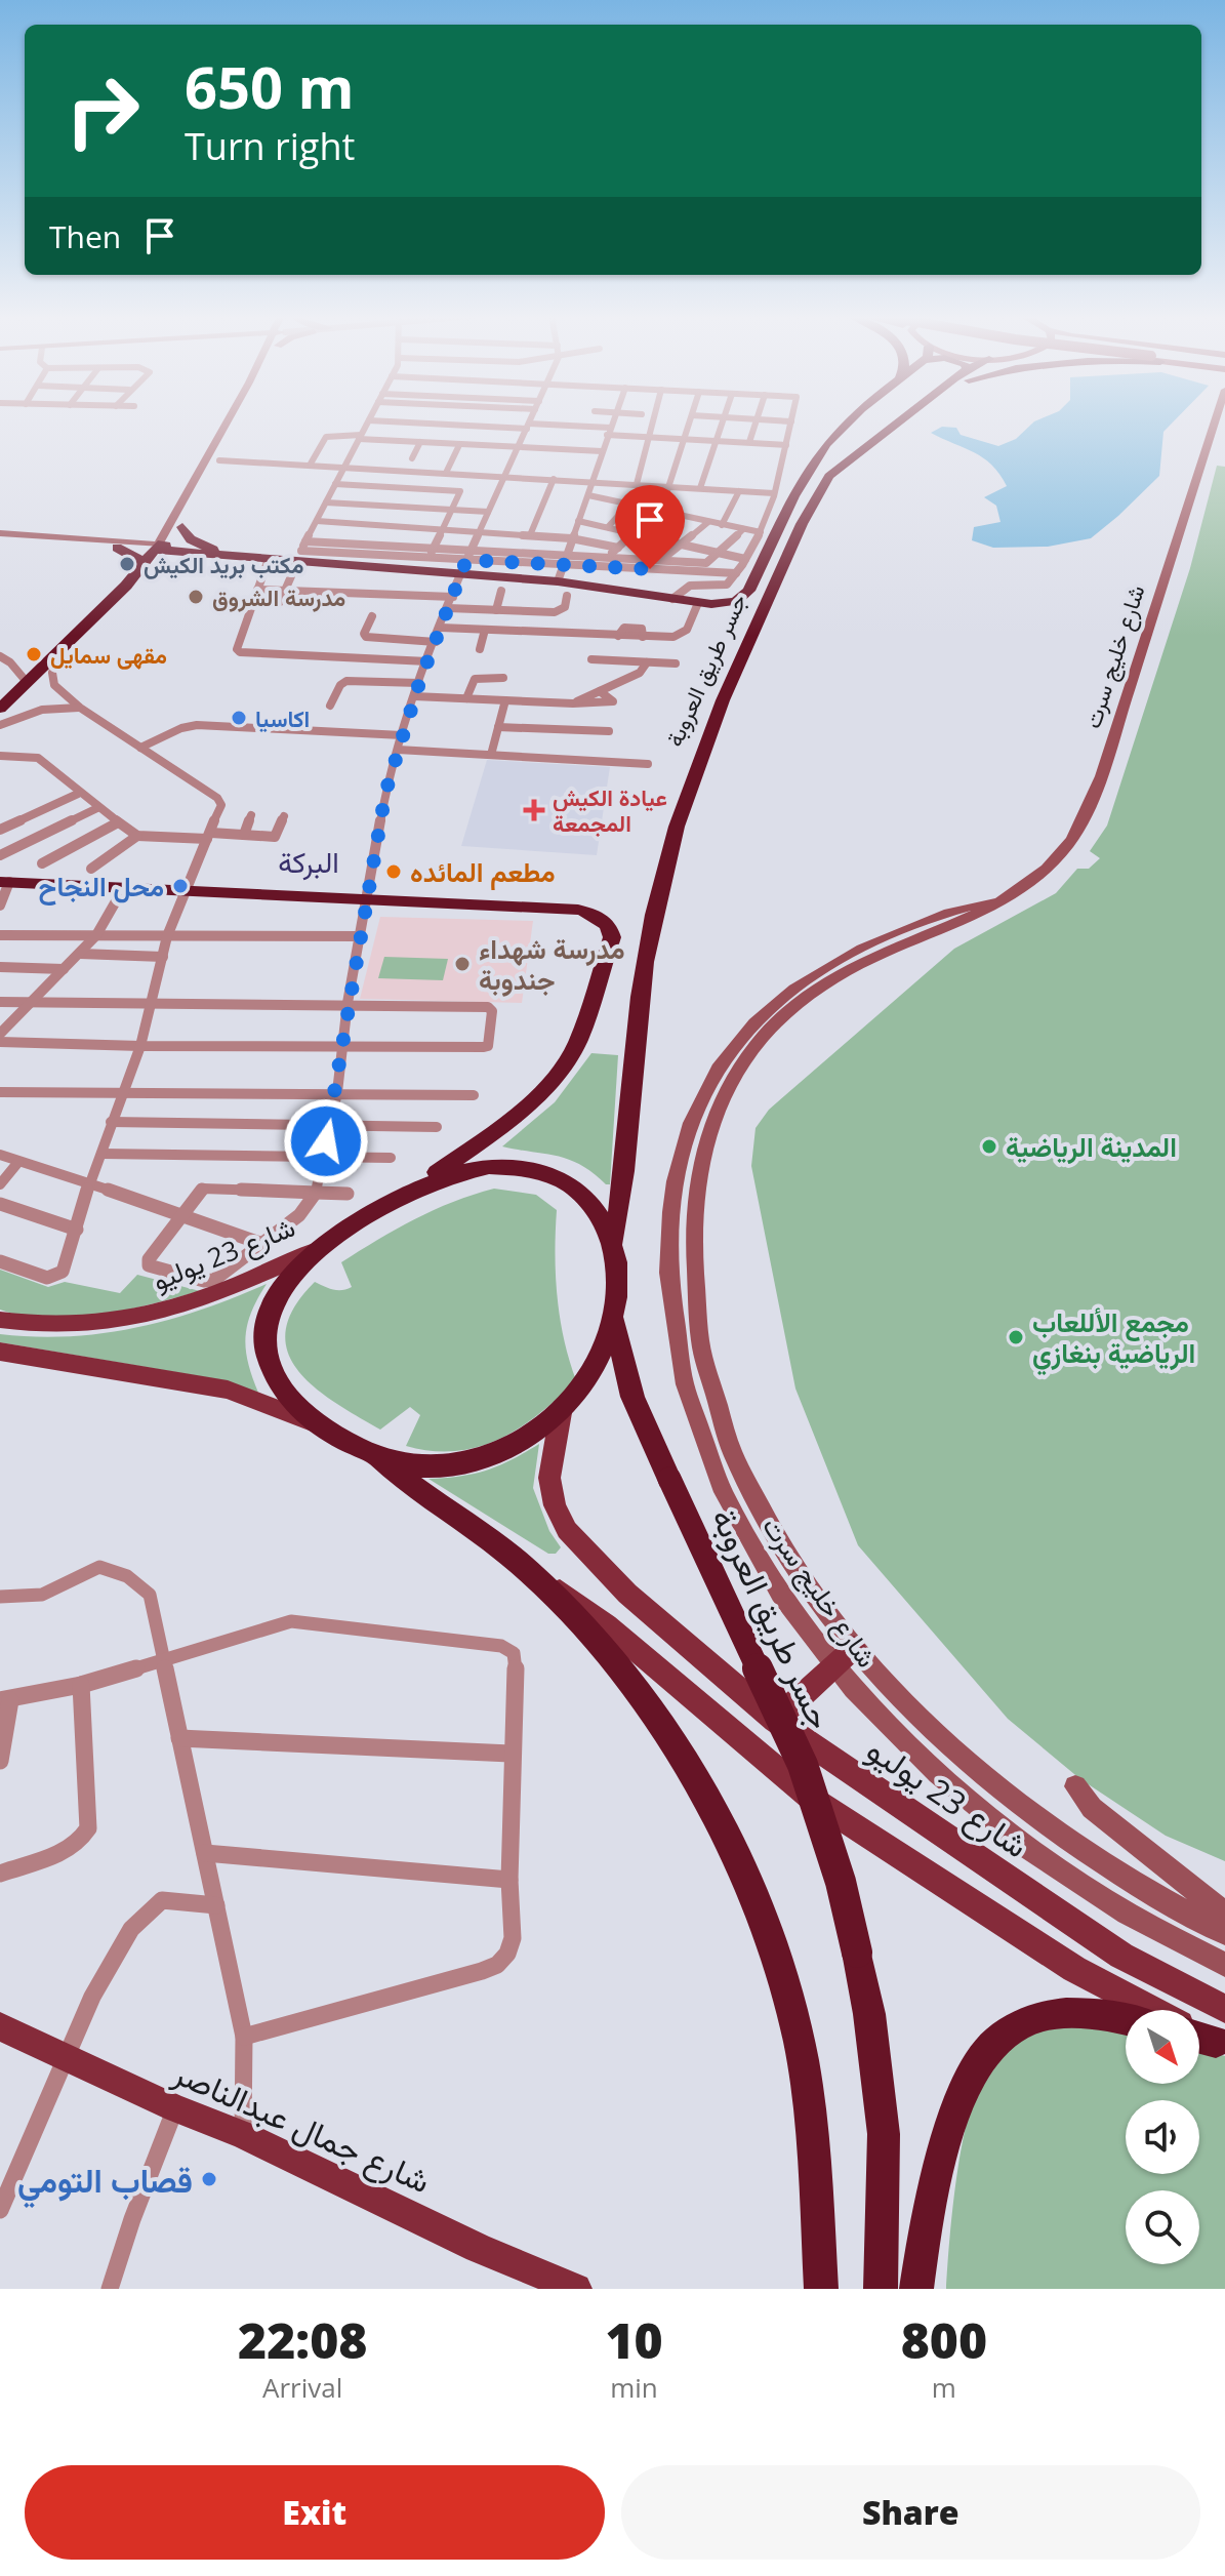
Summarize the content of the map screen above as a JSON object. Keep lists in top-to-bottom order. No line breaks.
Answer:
{"streets":{"highway":["جسر طريق العروبة"],"main road":["شارع خليج سرت","شارع 23 يوليو","شارع جمال عبدالناصر"]},"districts":["البركة"],"places":{"other":["مكتب بريد الكيش","مدرسة الشروق","مقهى سمايل","اكاسيا","مطعم المائده","محل النجاح","مدرسة شهداء جندوبة","المدينة الرياضية","مجمع الأللعاب الرياضية بنغازي","قصاب التومي"],"health":["عيادة الكيش المجمعة"]},"north":"bottom right","page":{"turn":["650 m","Turn right"],"then":"Then","eta":["22:08","Arrival","10","min","800","m"],"buttons":["Exit","Share"]}}
